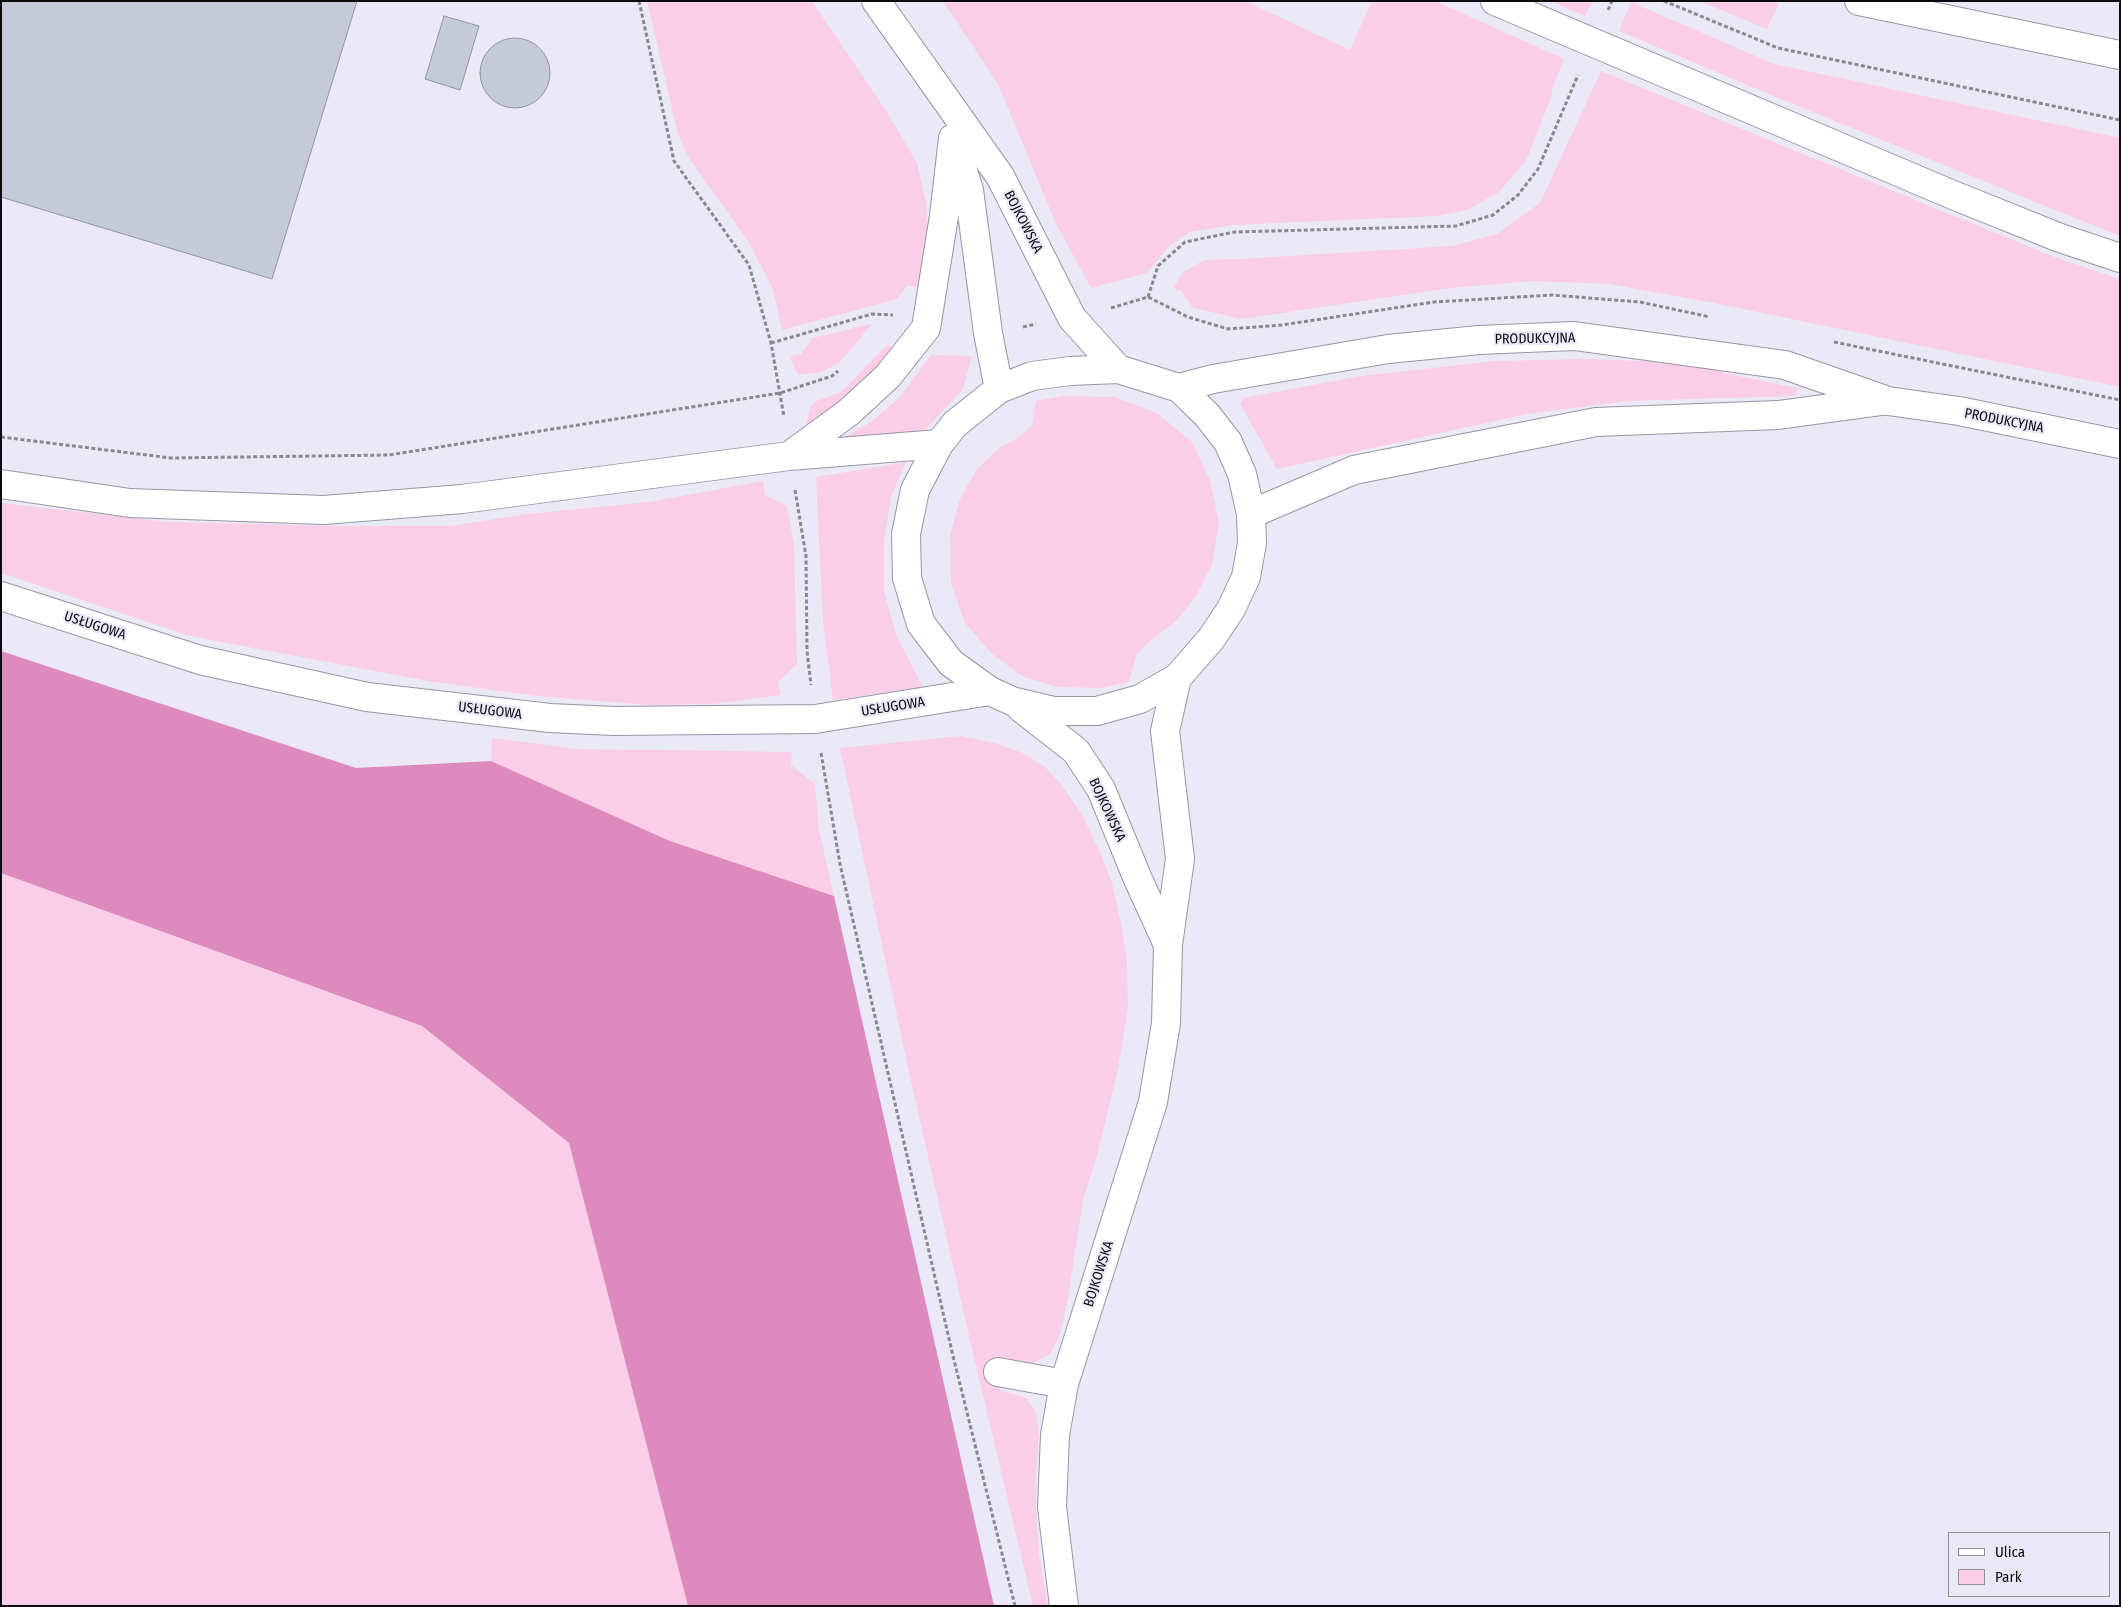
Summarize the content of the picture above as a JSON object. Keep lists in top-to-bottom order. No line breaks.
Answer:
{"streets":{"street":["BOJKOWSKA","PRODUKCYJNA","USŁUGOWA"]},"crossings":[["BOJKOWSKA","USŁUGOWA"]],"legend":["Ulica","Park"]}
